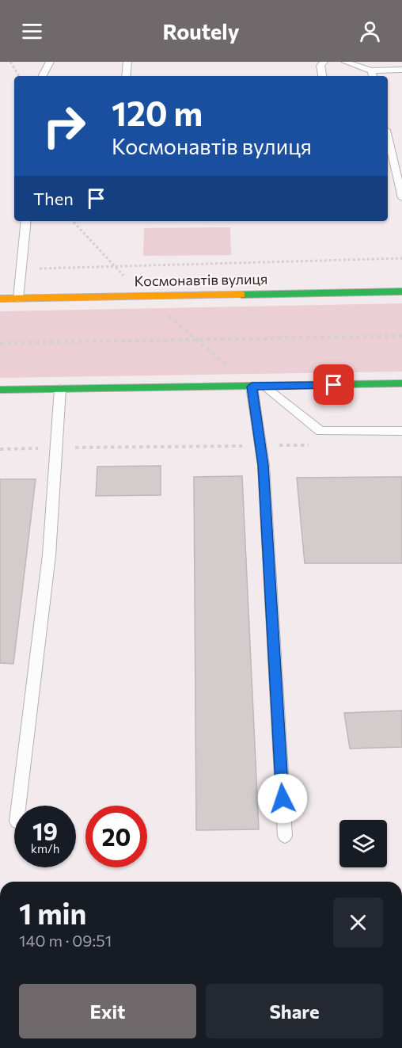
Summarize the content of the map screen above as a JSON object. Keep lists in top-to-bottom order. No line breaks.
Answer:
{"streets":{"street":["Космонавтів вулиця"]},"page":{"header":"Routely","turn":["120 m","Космонавтів вулиця"],"then":"Then","speed":"19 km/h","limit":"20","heading":["1 min","140 m · 09:51"],"buttons":["Exit","Share"]}}
